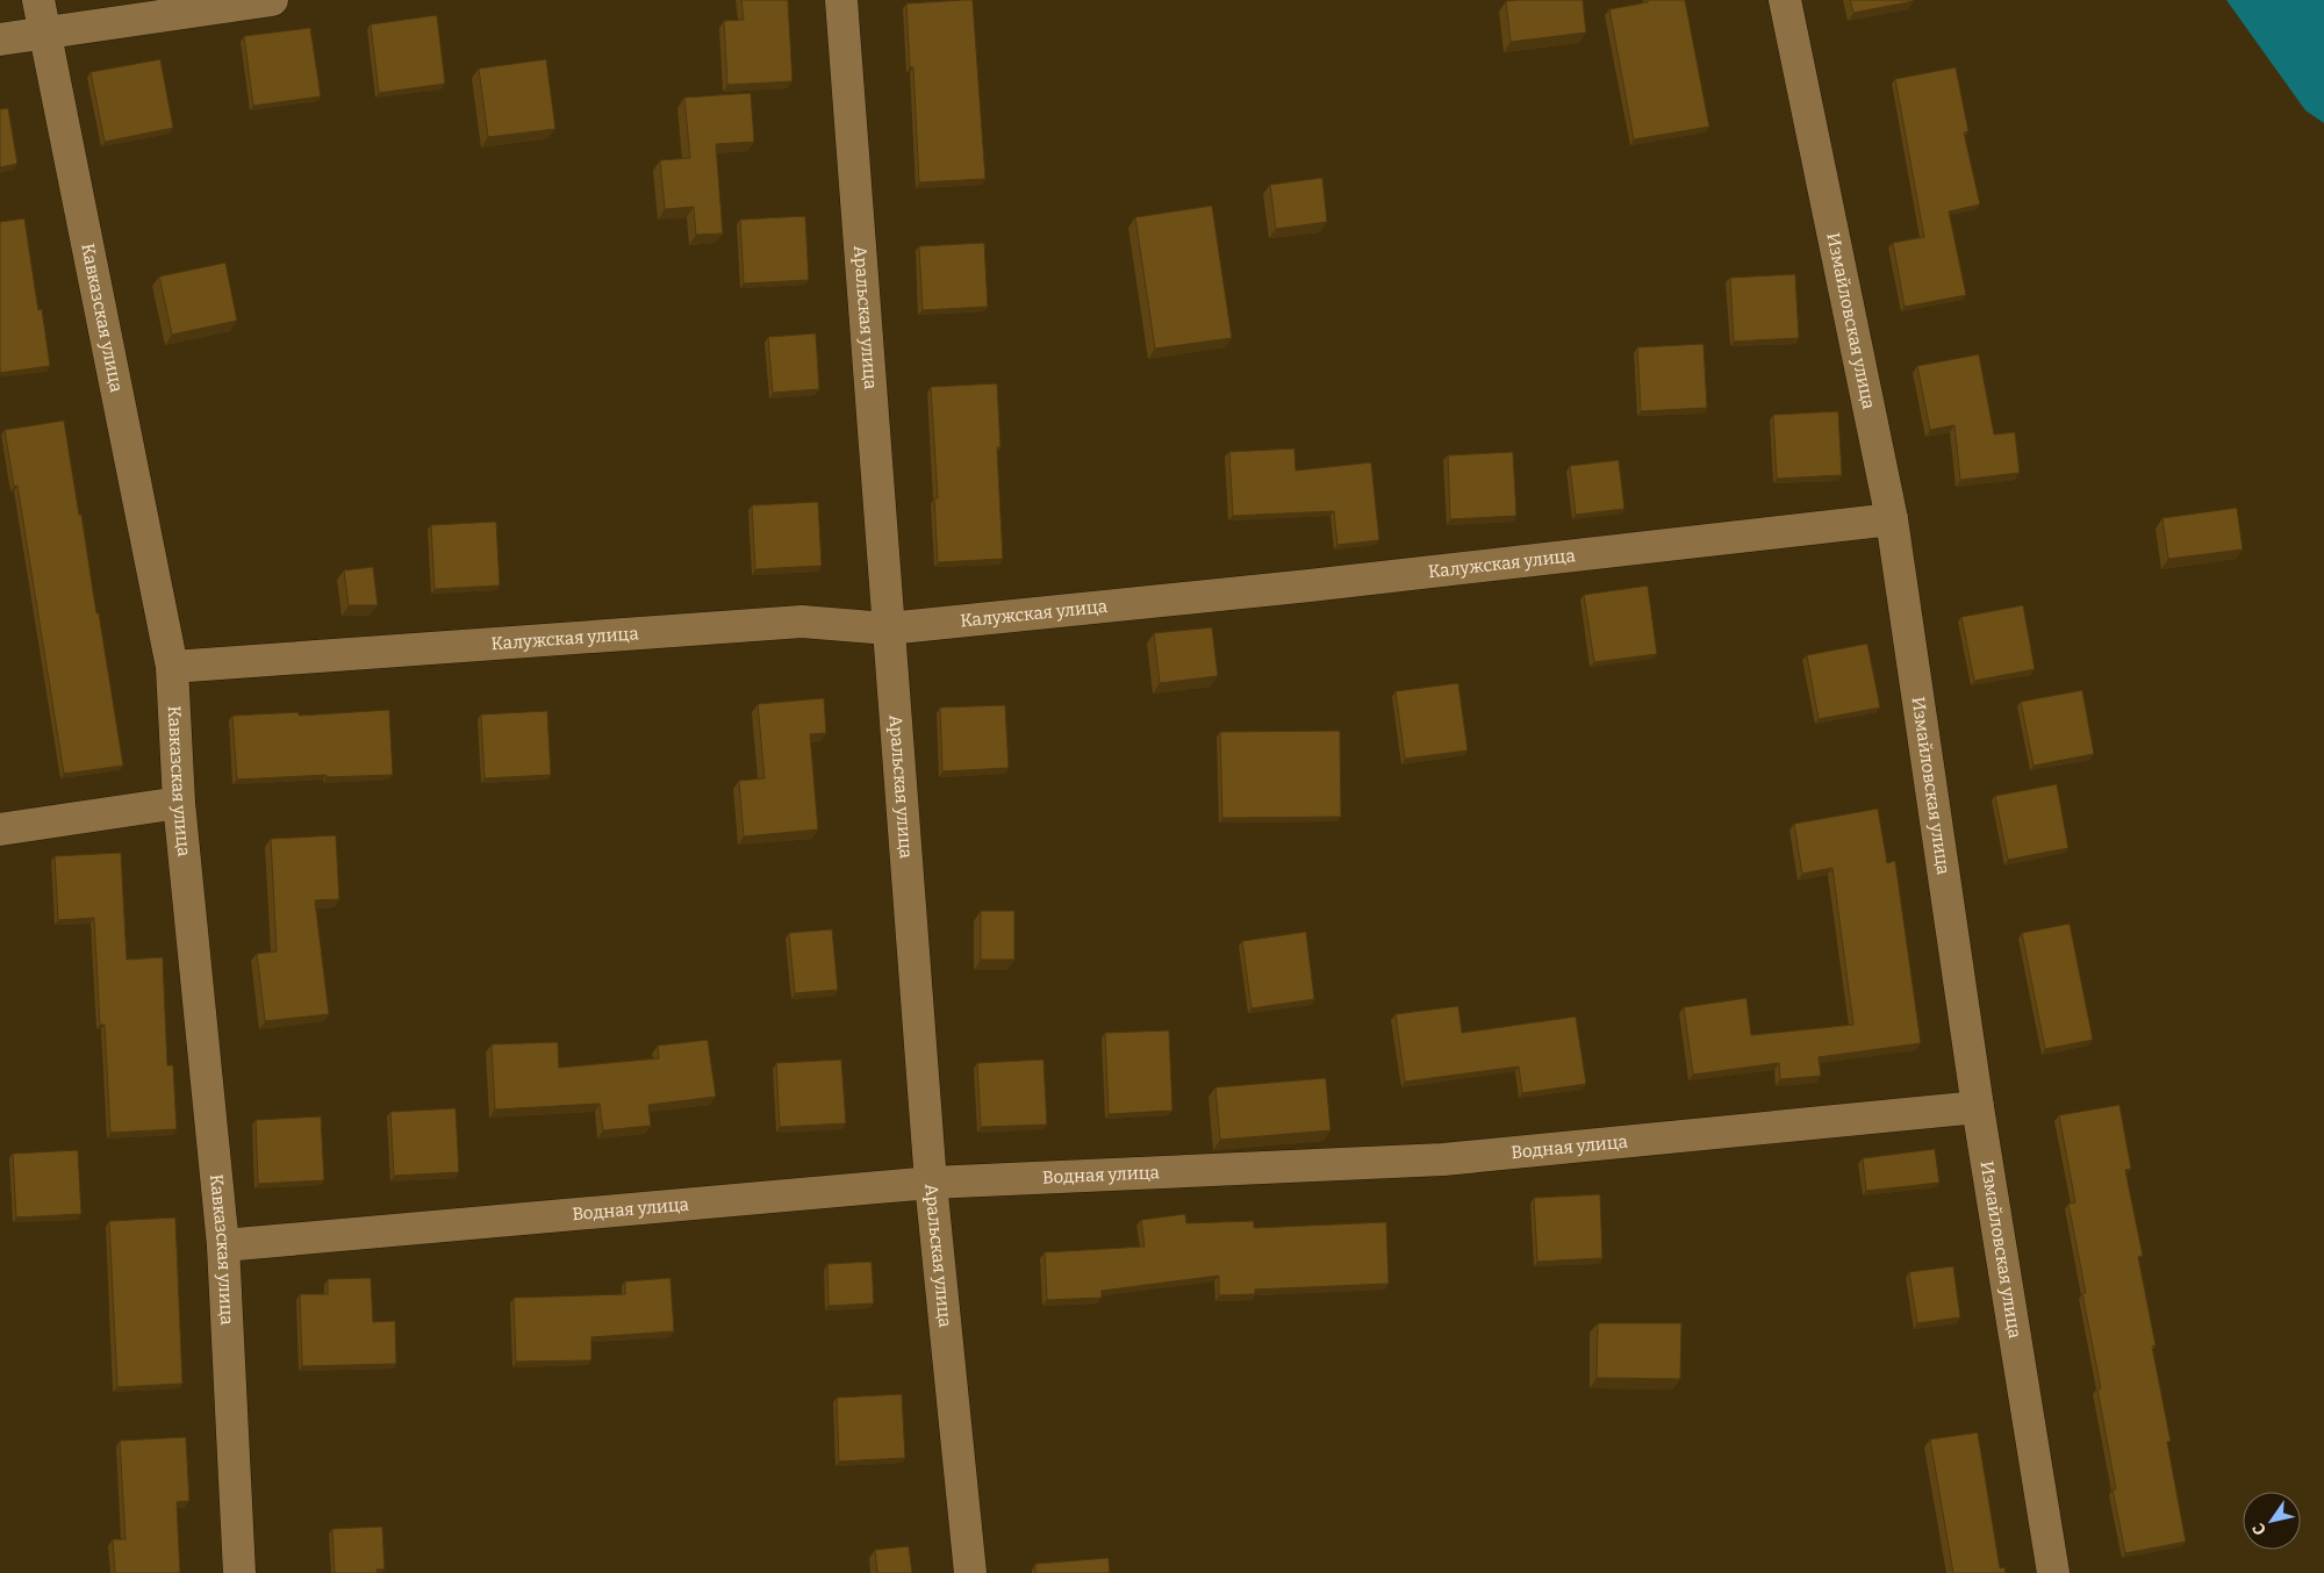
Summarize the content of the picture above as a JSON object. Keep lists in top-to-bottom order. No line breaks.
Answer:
{"streets":{"street":["Кавказская улица","Аральская улица","Измайловская улица","Калужская улица","Водная улица"]},"crossings":[["Кавказская улица","Калужская улица"],["Кавказская улица","Водная улица"],["Аральская улица","Калужская улица"],["Аральская улица","Водная улица"],["Измайловская улица","Калужская улица"],["Измайловская улица","Водная улица"]],"north":"bottom left"}
